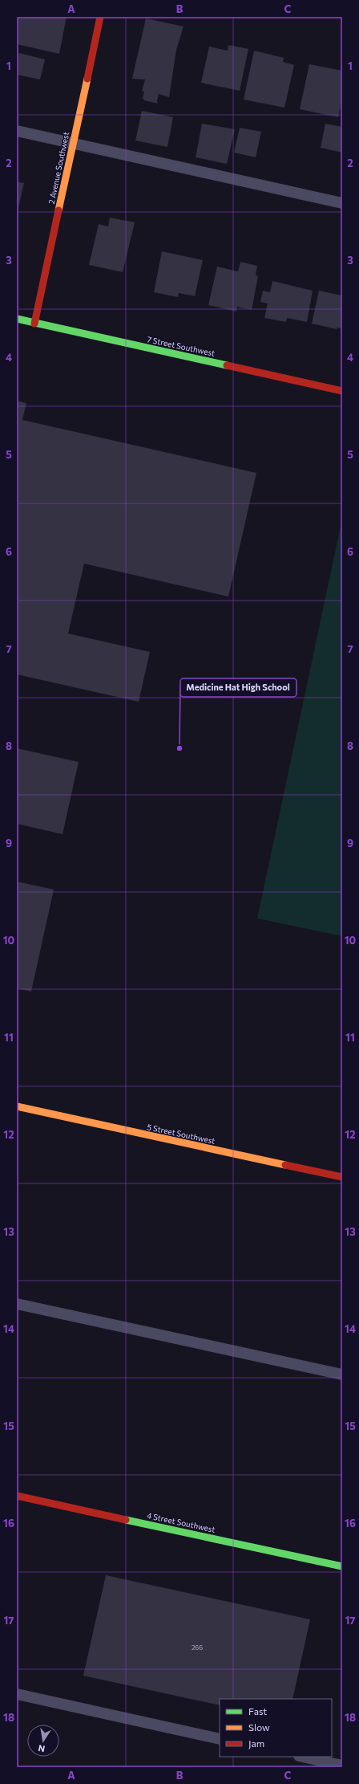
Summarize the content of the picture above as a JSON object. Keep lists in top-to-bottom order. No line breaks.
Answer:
{"streets":{"street":["2 Avenue Southwest","7 Street Southwest","5 Street Southwest","4 Street Southwest"]},"crossings":[["2 Avenue Southwest","7 Street Southwest"]],"places":["Medicine Hat High School"],"house_numbers":["266"],"legend":["Fast","Slow","Jam"],"north":"bottom","grid":{"columns":["A","B","C"],"rows":["1","2","3","4","5","6","7","8","9","10","11","12","13","14","15","16","17","18"]}}
